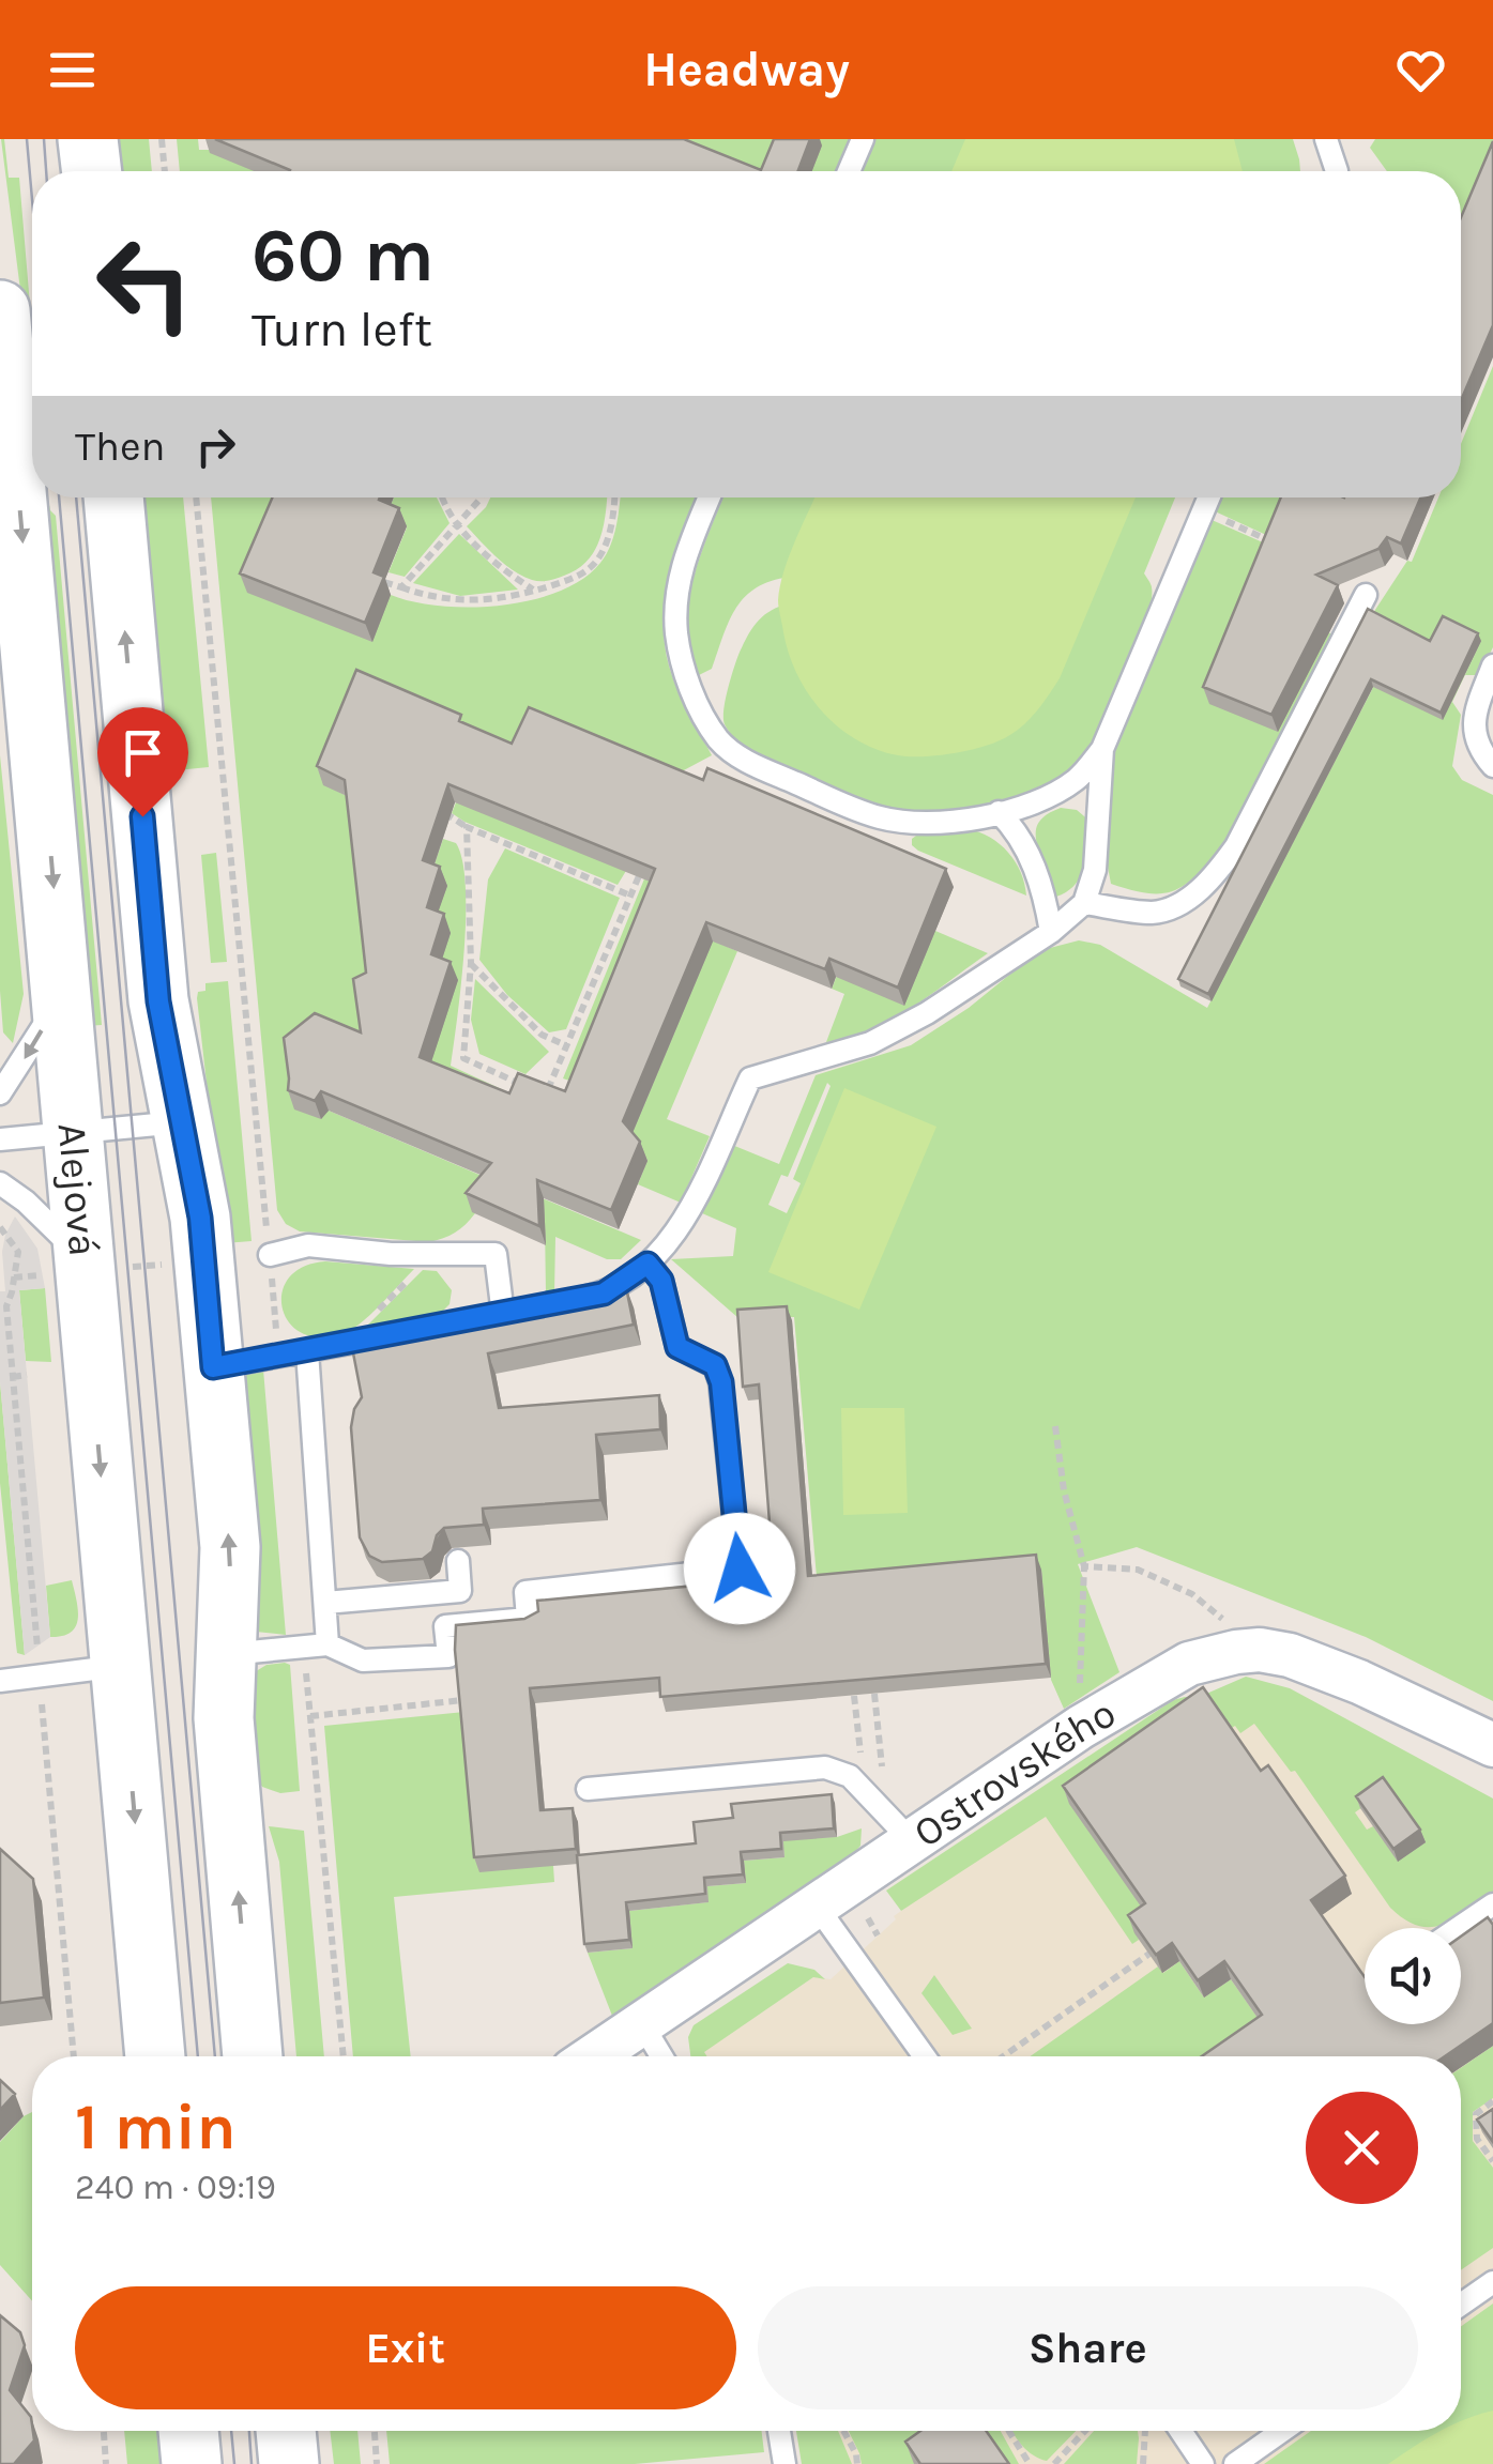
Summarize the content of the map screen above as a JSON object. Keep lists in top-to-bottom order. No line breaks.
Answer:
{"streets":{"street":["Alejová","Ostrovského"]},"page":{"header":"Headway","turn":["60 m","Turn left"],"then":"Then","heading":["1 min","240 m · 09:19"],"buttons":["Exit","Share"]}}
